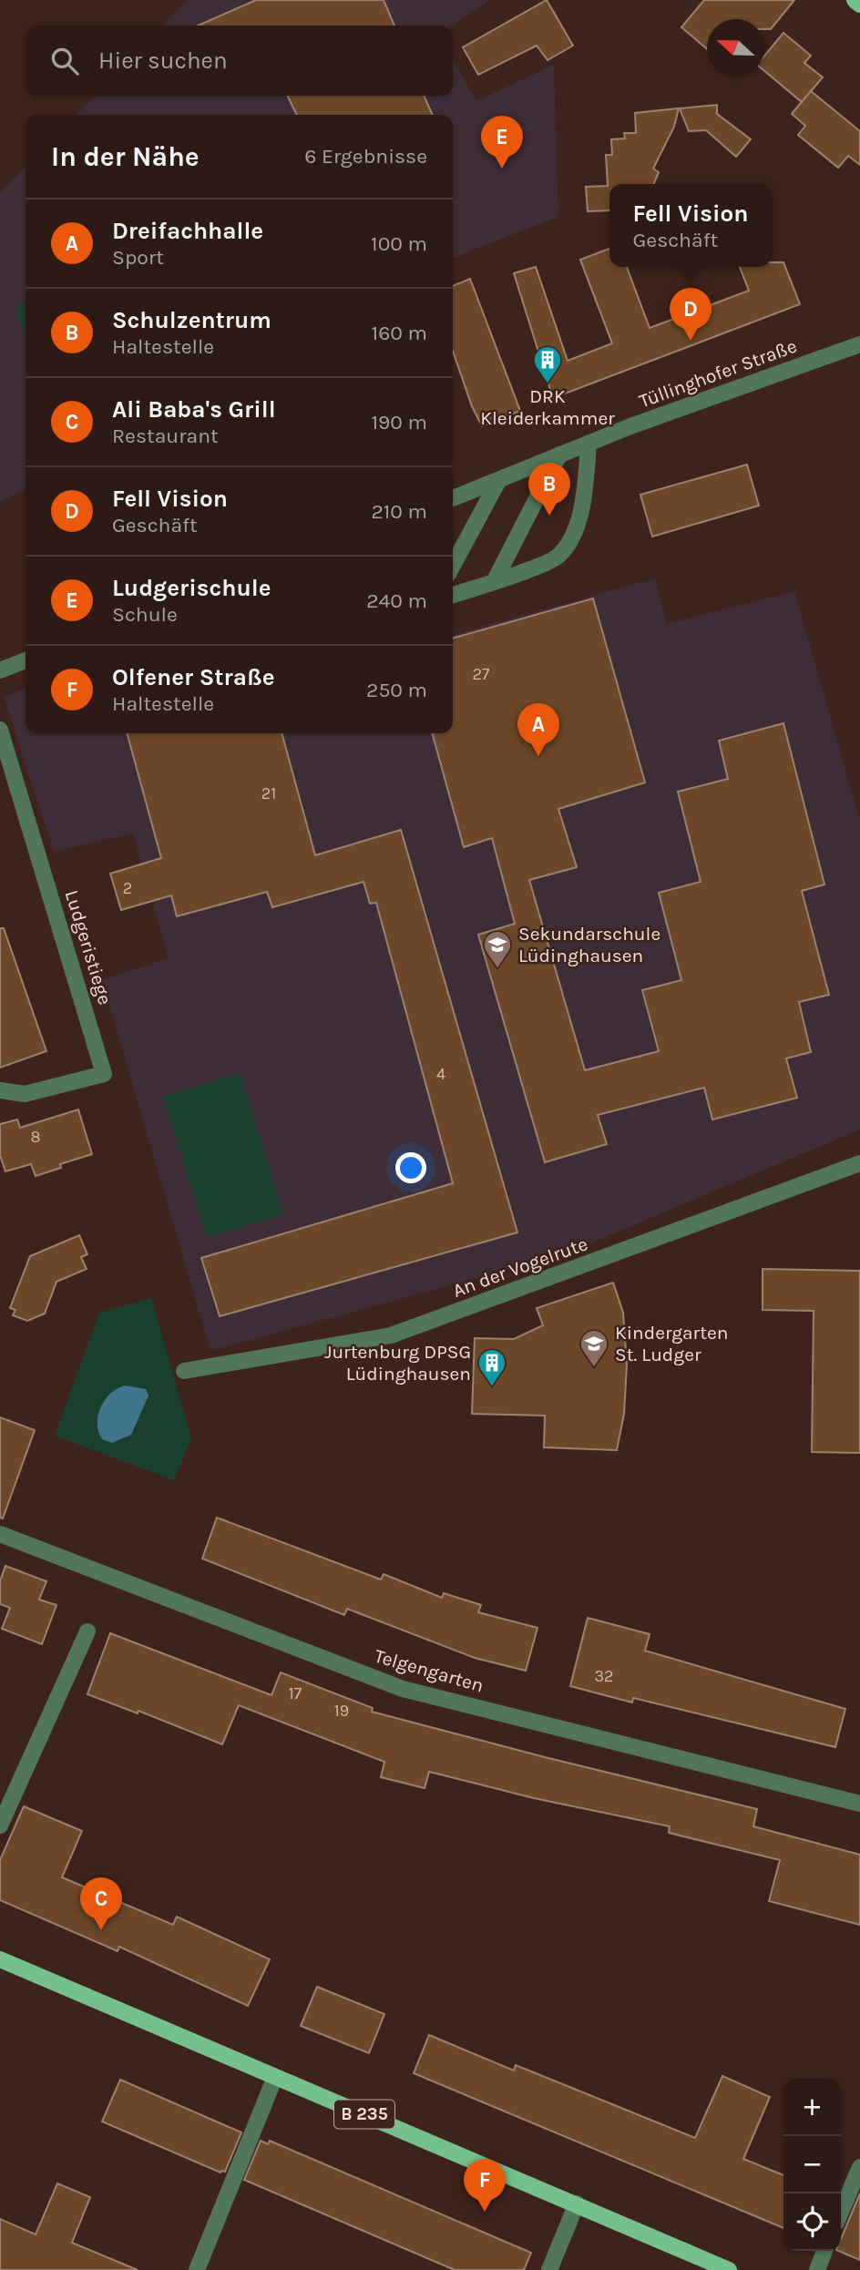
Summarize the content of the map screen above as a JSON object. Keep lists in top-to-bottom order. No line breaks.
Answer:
{"streets":{"main road":["B 235"],"street":["Tüllinghofer Straße","Ludgeristiege","An der Vogelrute","Telgengarten"]},"places":{"building":["DRK Kleiderkammer","Jurtenburg DPSG Lüdinghausen"],"school or university":["Sekundarschule Lüdinghausen","Kindergarten St. Ludger"]},"house_numbers":["27","21","2","4","8","32","17","19"],"north":"left","page":{"search":"Hier suchen","heading":["In der Nähe","6 Ergebnisse"],"pins":["E","D","B","A","C","F"],"popup":["Fell Vision","Geschäft"],"list":[{"mark":"A","name":"Dreifachhalle","note":"Sport","value":"100 m"},{"mark":"B","name":"Schulzentrum","note":"Haltestelle","value":"160 m"},{"mark":"C","name":"Ali Baba's Grill","note":"Restaurant","value":"190 m"},{"mark":"D","name":"Fell Vision","note":"Geschäft","value":"210 m"},{"mark":"E","name":"Ludgerischule","note":"Schule","value":"240 m"},{"mark":"F","name":"Olfener Straße","note":"Haltestelle","value":"250 m"}],"map_buttons":["+","−"]}}
